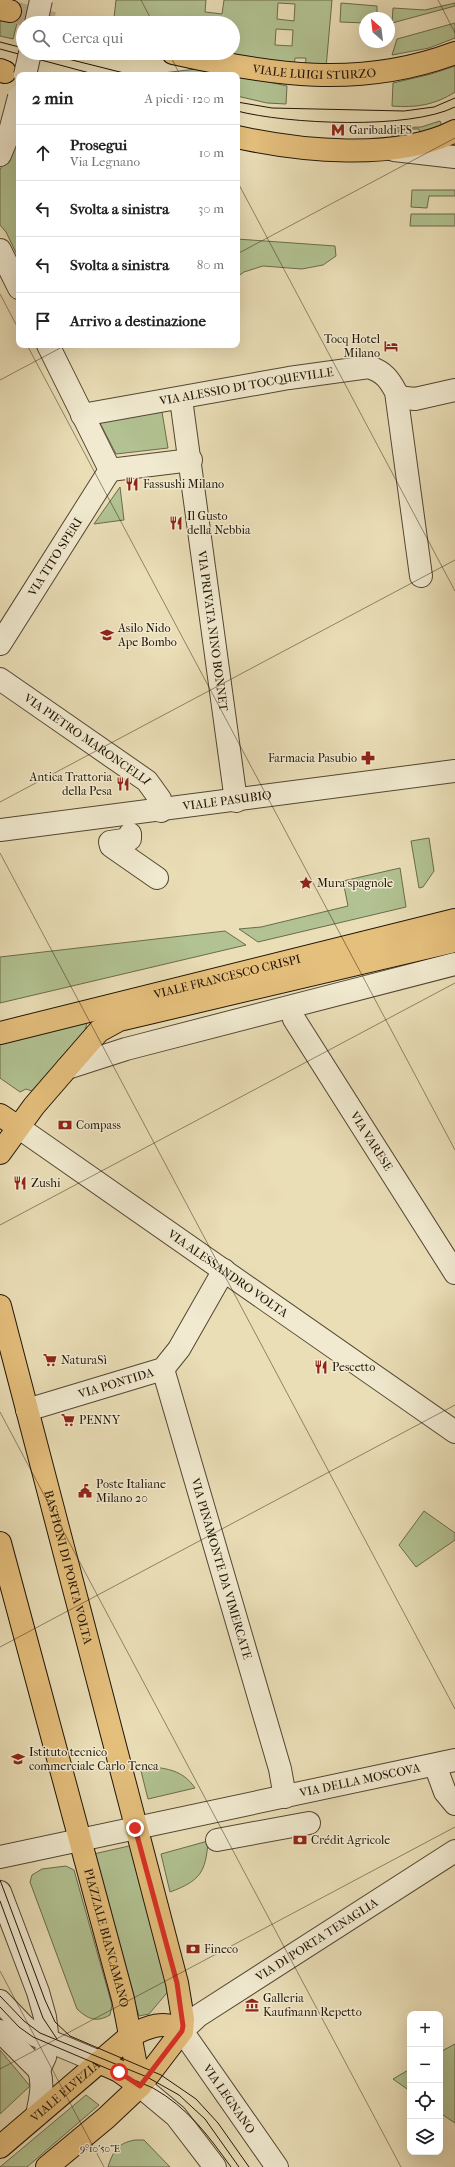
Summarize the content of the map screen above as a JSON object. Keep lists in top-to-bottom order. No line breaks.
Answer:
{"streets":{"main road":["VIALE LUIGI STURZO","VIALE FRANCESCO CRISPI","VIA ALESSANDRO VOLTA","BASTIONI DI PORTA VOLTA","PIAZZALE BIANCAMANO","VIALE ELVEZIA"],"street":["VIA ALESSIO DI TOCQUEVILLE","VIA TITO SPERI","VIA PRIVATA NINO BONNET","VIA PIETRO MARONCELLI","VIALE PASUBIO","VIA VARESE","VIA PONTIDA","VIA PINAMONTE DA VIMERCATE","VIA DELLA MOSCOVA","VIA DI PORTA TENAGLIA","VIA LEGNANO"]},"crossings":[["VIA ALESSIO DI TOCQUEVILLE","VIA PRIVATA NINO BONNET"],["VIA PRIVATA NINO BONNET","VIALE PASUBIO"],["VIA PIETRO MARONCELLI","VIALE PASUBIO"],["VIALE FRANCESCO CRISPI","VIA ALESSANDRO VOLTA"],["VIA ALESSANDRO VOLTA","VIA PONTIDA"],["VIA PONTIDA","BASTIONI DI PORTA VOLTA"],["VIA PONTIDA","VIA PINAMONTE DA VIMERCATE"],["BASTIONI DI PORTA VOLTA","VIA DELLA MOSCOVA"],["VIA PINAMONTE DA VIMERCATE","VIA DELLA MOSCOVA"],["PIAZZALE BIANCAMANO","VIALE ELVEZIA"],["VIA DI PORTA TENAGLIA","VIA LEGNANO"]],"places":{"metro station":["Garibaldi FS"],"hotel":["Tocq Hotel Milano"],"restaurant":["Fassushi Milano","Il Gusto della Nebbia","Antica Trattoria della Pesa","Zushi","Pescetto"],"school or university":["Asilo Nido Ape Bombo","Istituto tecnico commerciale Carlo Tenca"],"pharmacy":["Farmacia Pasubio"],"place":["Mura spagnole"],"bank":["Compass","Crédit Agricole","Fineco"],"supermarket":["NaturaSì","PENNY"],"public building":["Poste Italiane Milano 20"],"museum":["Galleria Kaufmann Repetto"]},"north":"top left","page":{"search":"Cerca qui","heading":["2 min","A piedi · 120 m"],"list":[["Prosegui","Via Legnano","10 m"],["Svolta a sinistra","30 m"],["Svolta a sinistra","80 m"],"Arrivo a destinazione"],"map_buttons":["+","−"]},"coordinates":["9°10'50\"E"]}
